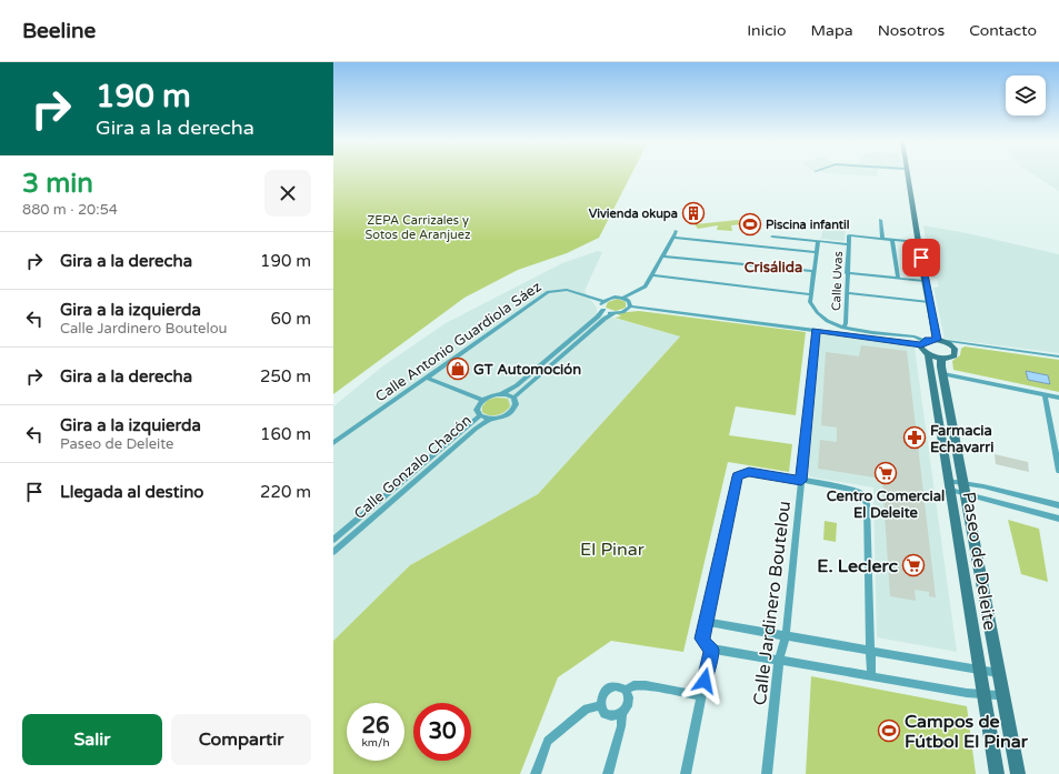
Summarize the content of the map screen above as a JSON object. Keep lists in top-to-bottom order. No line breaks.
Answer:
{"streets":{"main road":["Paseo de Deleite"],"street":["Calle Uvas","Calle Antonio Guardiola Sáez","Calle Gonzalo Chacón","Calle Jardinero Boutelou"]},"districts":["Crisálida"],"parks":["ZEPA Carrizales y Sotos de Aranjuez","El Pinar"],"places":{"building":["Vivienda okupa"],"sports":["Piscina infantil","Campos de Fútbol El Pinar"],"shop":["GT Automoción"],"pharmacy":["Farmacia Echavarri"],"supermarket":["Centro Comercial El Deleite","E. Leclerc"]},"page":{"header":"Beeline","nav":["Inicio","Mapa","Nosotros","Contacto"],"turn":["190 m","Gira a la derecha"],"heading":["3 min","880 m · 20:54"],"list":[{"name":"Gira a la derecha","value":"190 m"},{"name":"Gira a la izquierda","note":"Calle Jardinero Boutelou","value":"60 m"},{"name":"Gira a la derecha","value":"250 m"},{"name":"Gira a la izquierda","note":"Paseo de Deleite","value":"160 m"},{"name":"Llegada al destino","value":"220 m"}],"speed":"26 km/h","limit":"30","buttons":["Salir","Compartir"]}}
